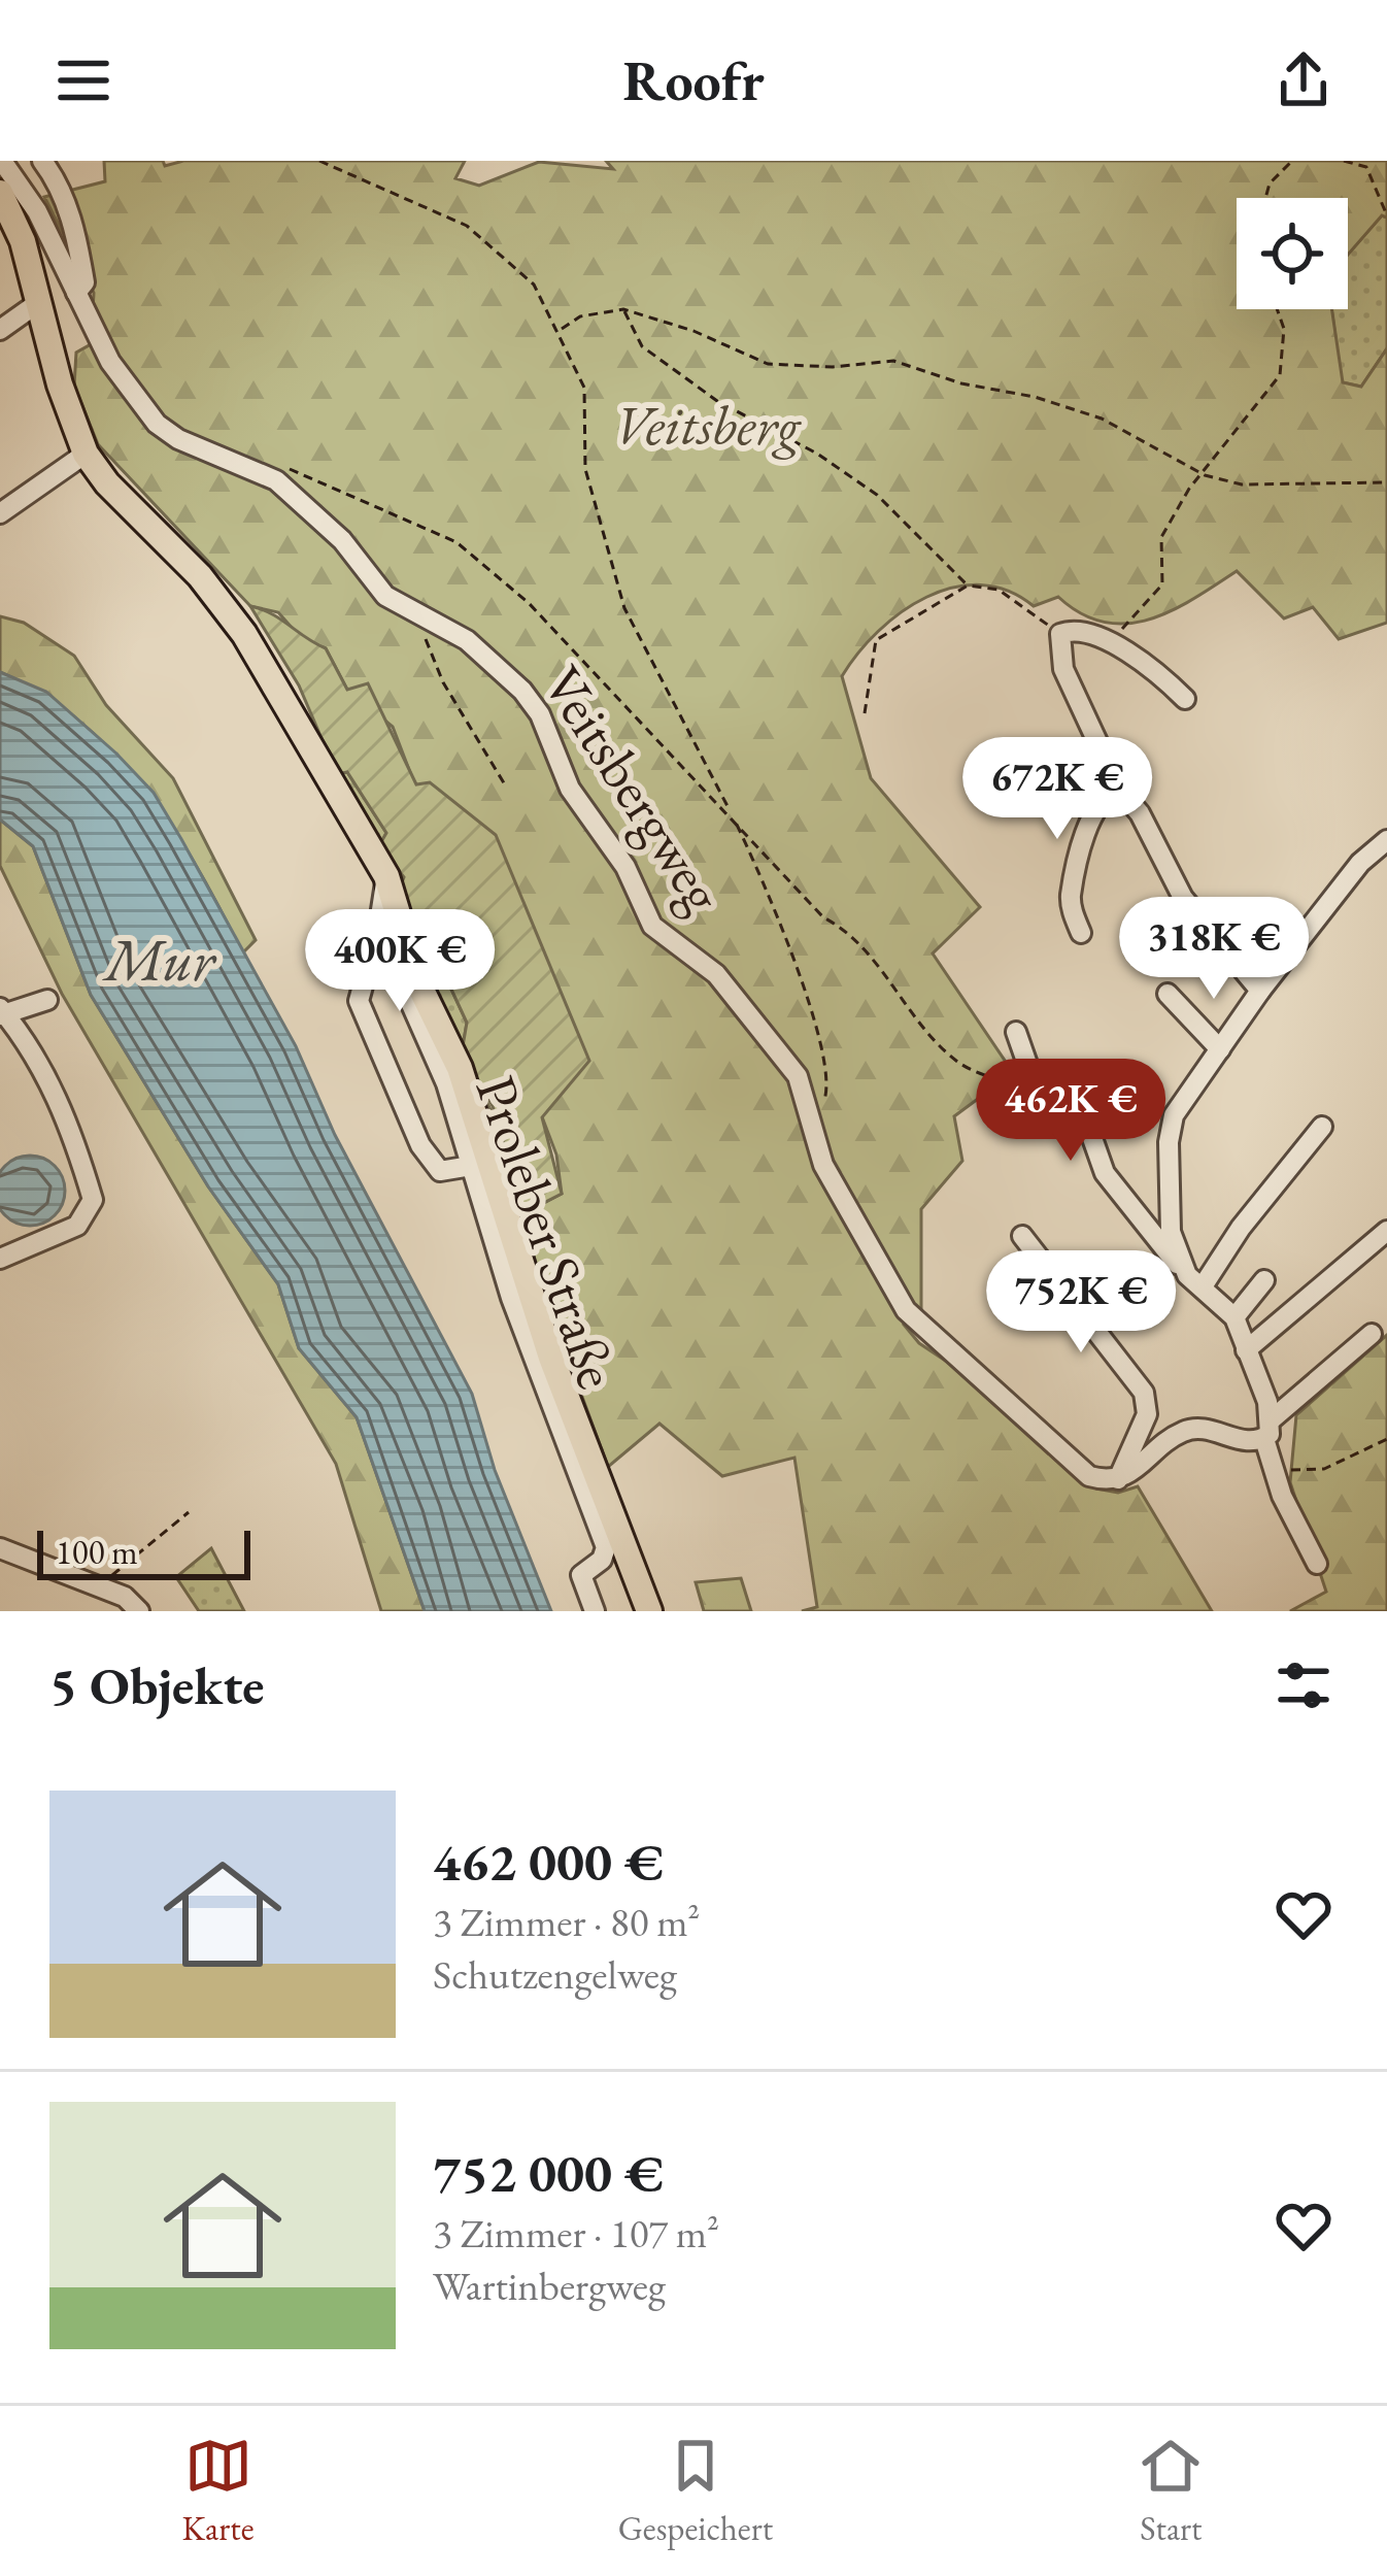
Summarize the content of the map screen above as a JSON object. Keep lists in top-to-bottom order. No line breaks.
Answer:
{"streets":{"main road":["Proleber Straße"],"street":["Veitsbergweg"]},"water":["Mur"],"parks":["Veitsberg"],"scale_bar":"100 m","page":{"header":"Roofr","price":["672K €","318K €","400K €","462K €","752K €"],"scale":"100 m","heading":"5 Objekte","list":[{"name":"462 000 €","note":"3 Zimmer · 80 m² · Schutzengelweg"},{"name":"752 000 €","note":"3 Zimmer · 107 m² · Wartinbergweg"}],"tabs":["Karte","Gespeichert","Start"]}}
